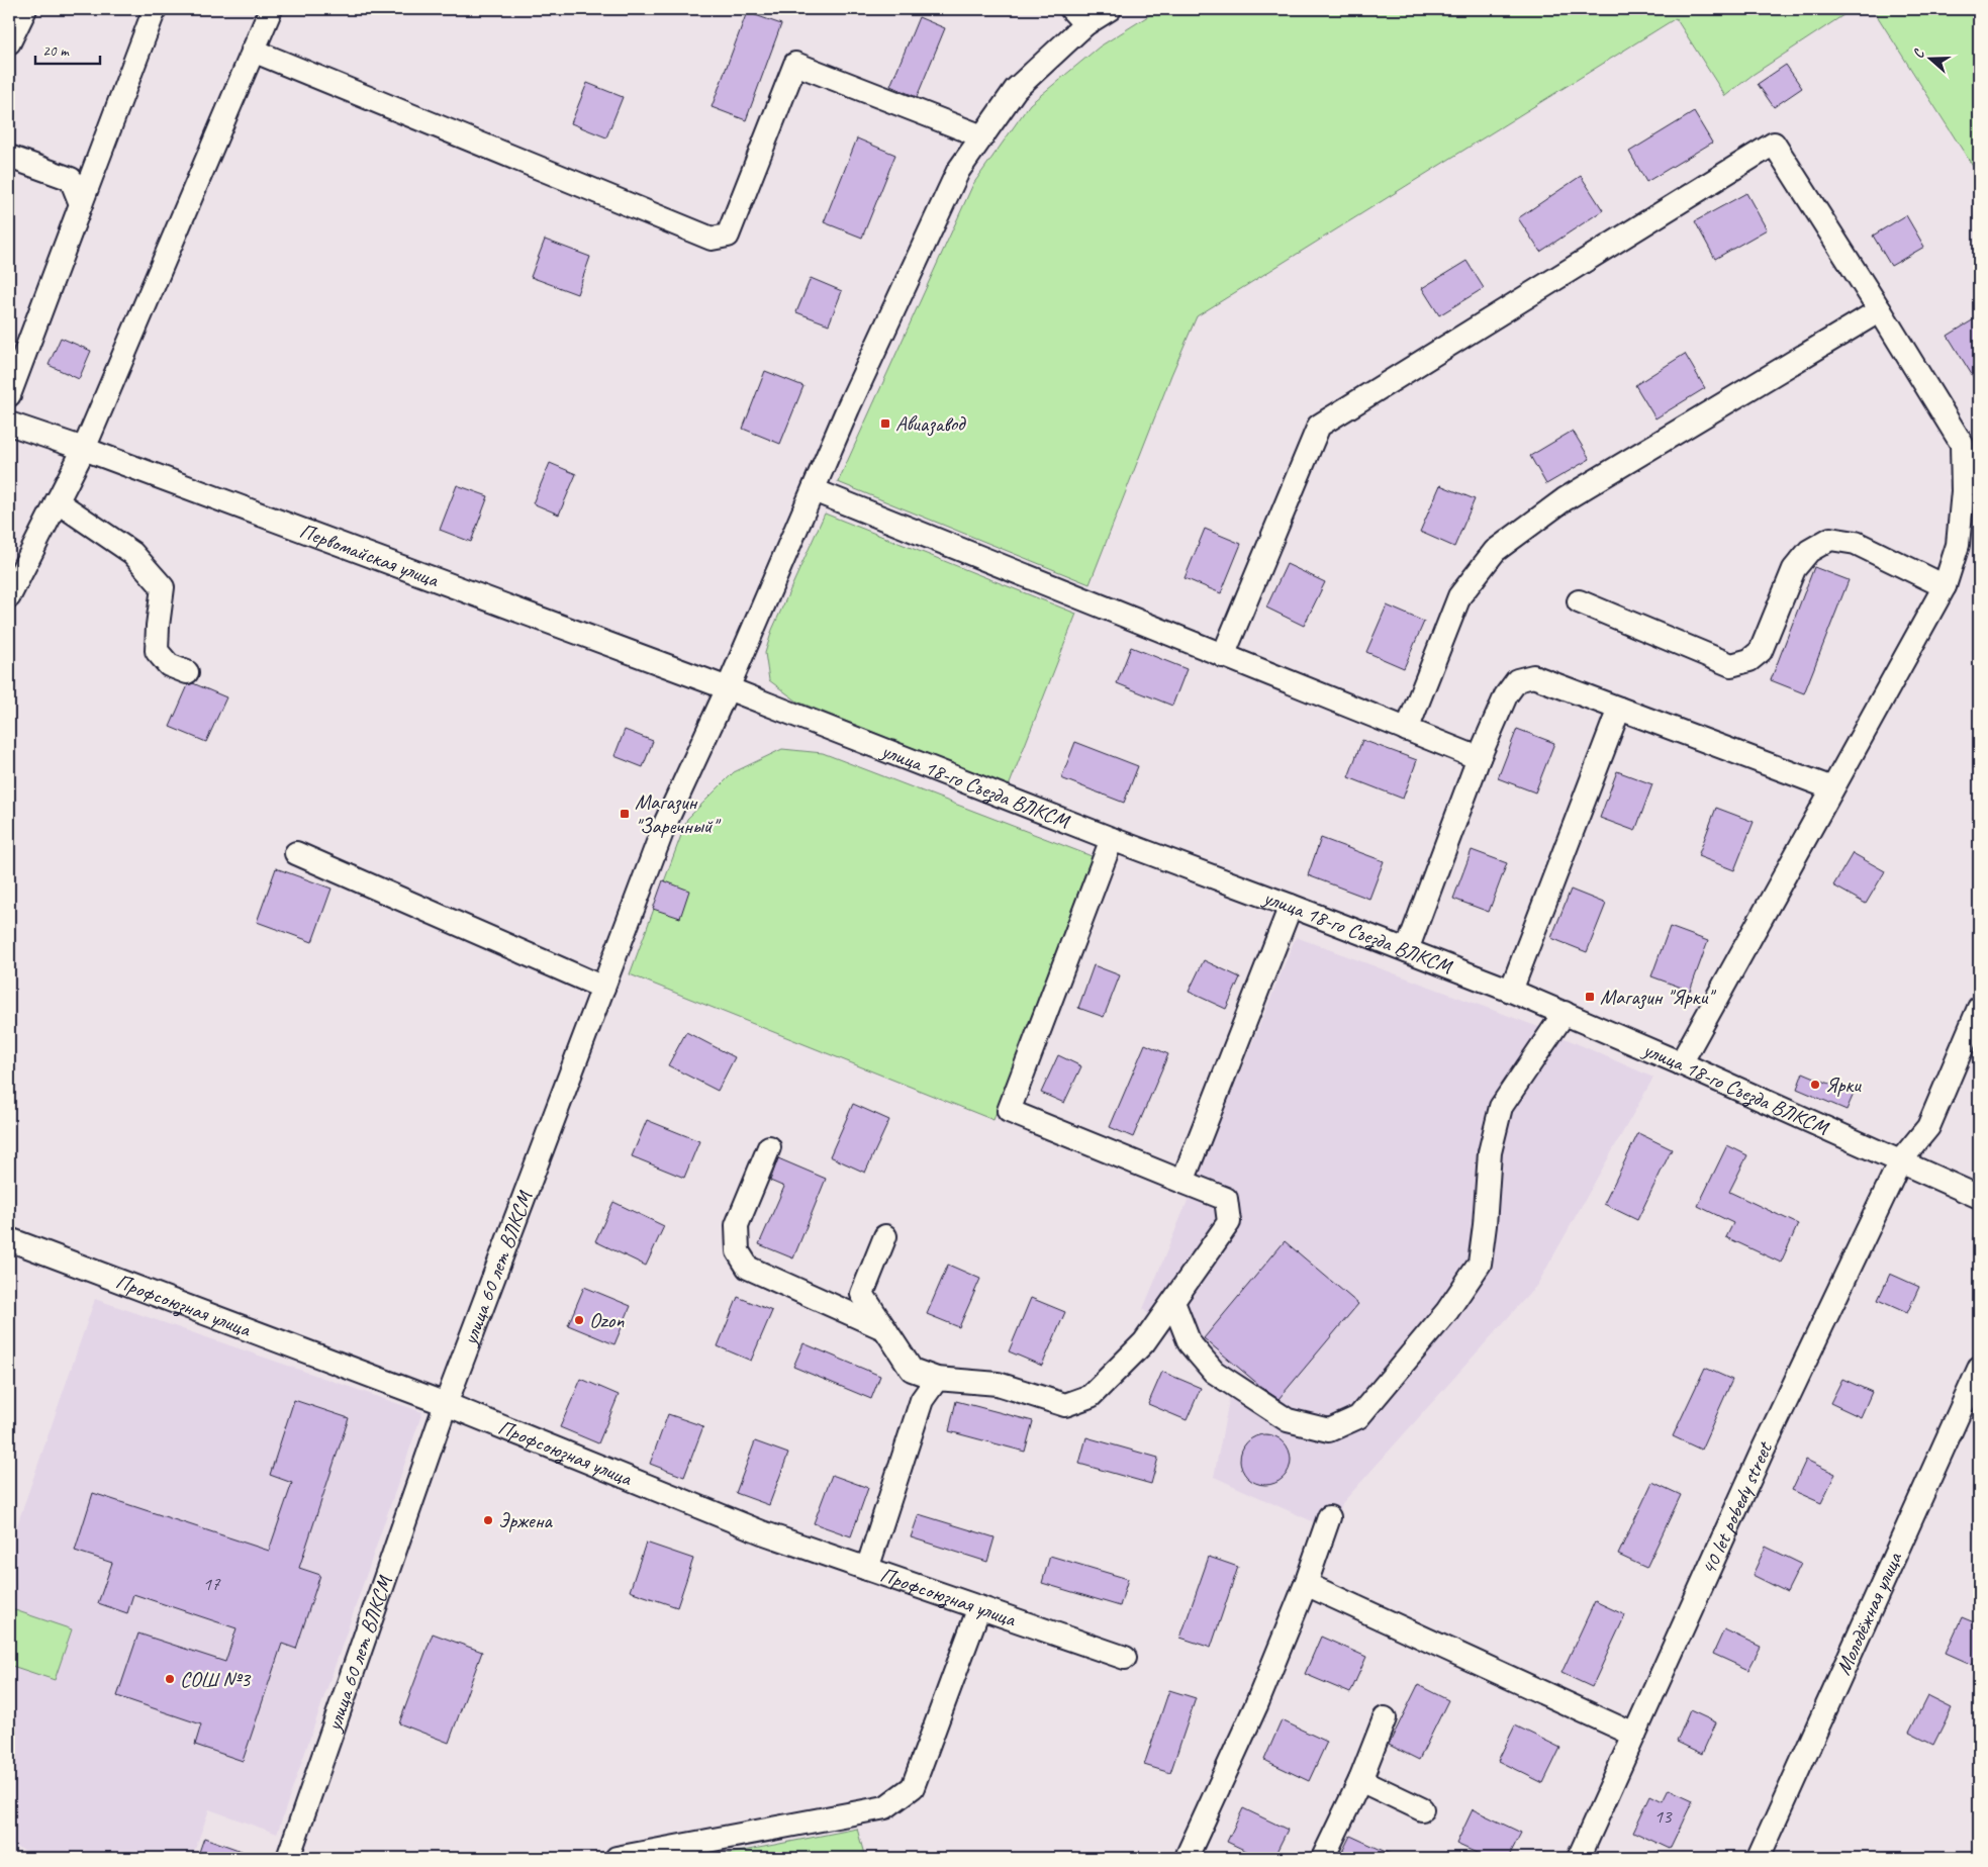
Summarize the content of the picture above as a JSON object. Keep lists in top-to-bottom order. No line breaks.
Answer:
{"streets":{"street":["Первомайская улица","улица 18-го Съезда ВЛКСМ","улица 60 лет ВЛКСМ","Профсоюзная улица","40 let pobedy street","Молодёжная улица"]},"crossings":[["Первомайская улица","улица 18-го Съезда ВЛКСМ"],["Первомайская улица","улица 60 лет ВЛКСМ"],["улица 18-го Съезда ВЛКСМ","улица 60 лет ВЛКСМ"],["улица 18-го Съезда ВЛКСМ","40 let pobedy street"],["улица 60 лет ВЛКСМ","Профсоюзная улица"]],"places":{"transit":["Авиазавод","Магазин \"Заречный\"","Магазин \"Ярки\""],"other":["Ярки","Ozon","Эржена","СОШ №3"]},"house_numbers":["17","13"],"scale_bar":"20 m","north":"left"}
